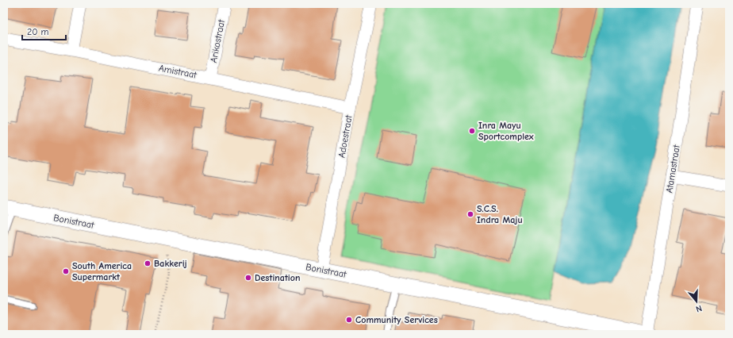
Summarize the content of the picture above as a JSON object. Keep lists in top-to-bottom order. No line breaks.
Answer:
{"streets":{"street":["Arikostraat","Amistraat","Adoestraat","Atamastraat","Bonistraat"]},"crossings":[["Arikostraat","Amistraat"],["Amistraat","Adoestraat"],["Adoestraat","Bonistraat"],["Atamastraat","Bonistraat"]],"places":["Inra Mayu Sportcomplex","S.C.S. Indra Maju","Bakkerij","South America Supermarkt","Destination","Community Services"],"scale_bar":"20 m","north":"bottom"}
